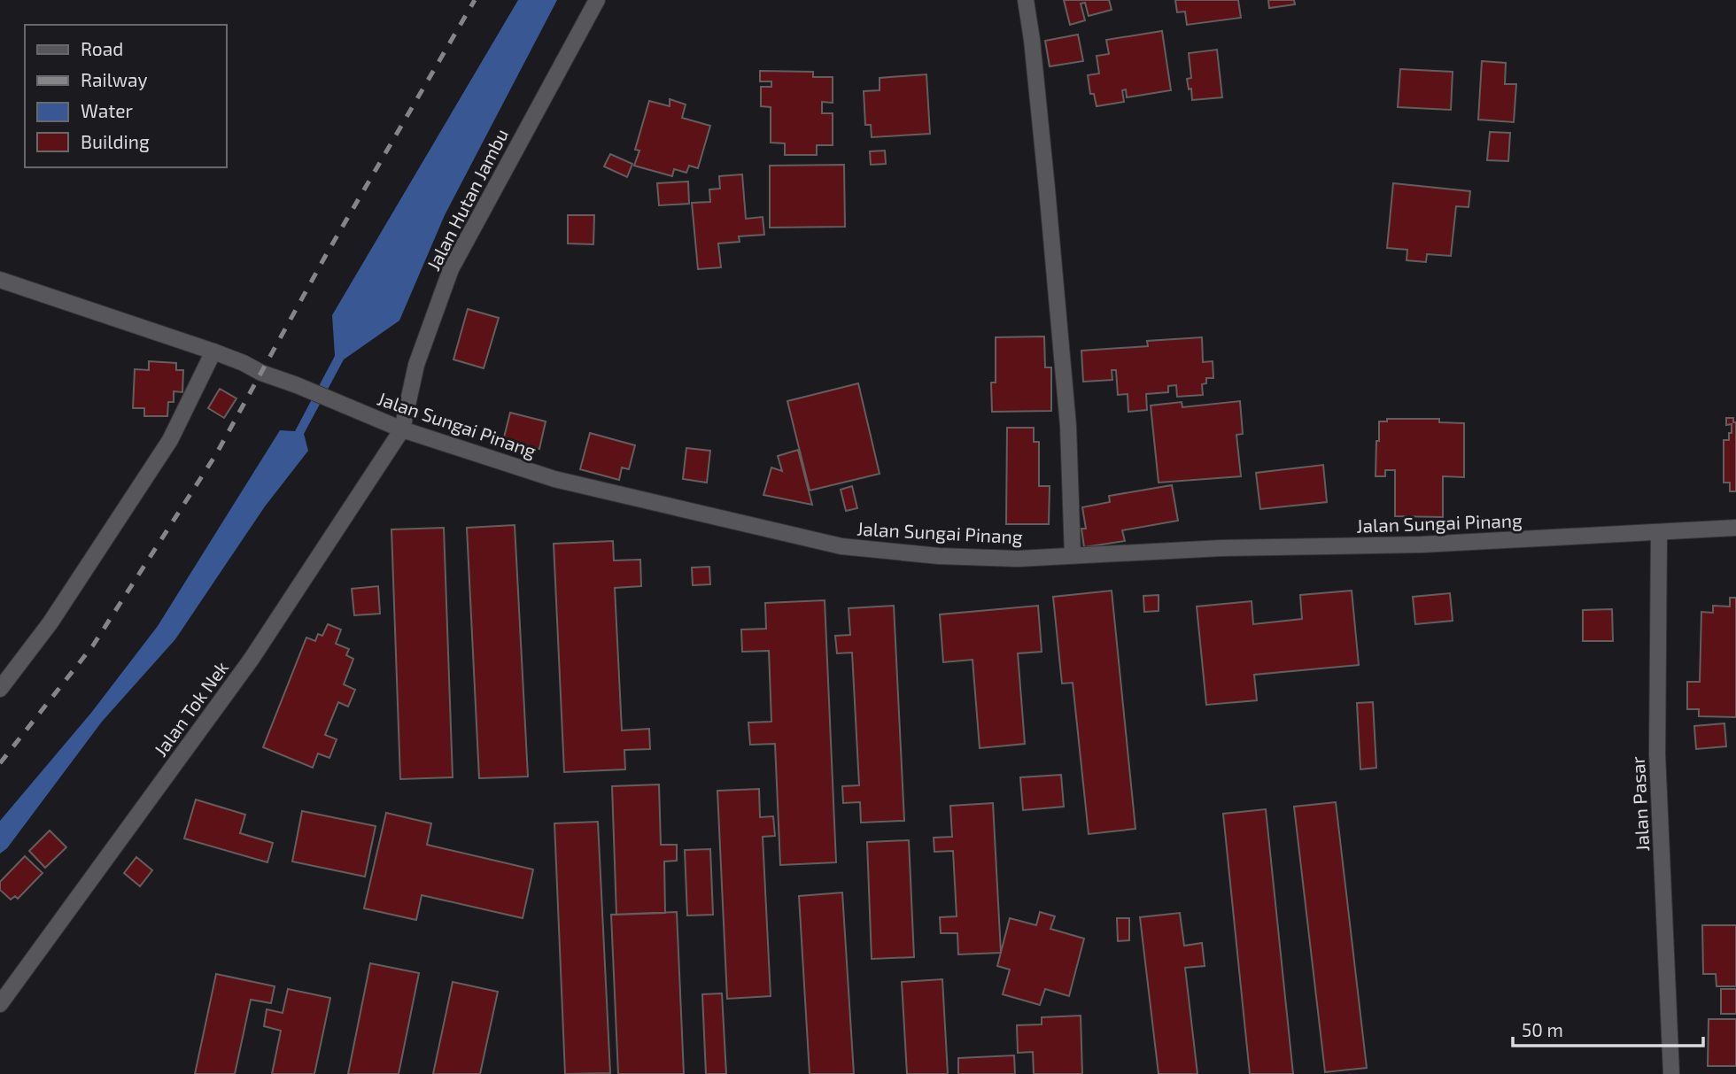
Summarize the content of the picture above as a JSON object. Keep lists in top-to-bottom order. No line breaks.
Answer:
{"streets":{"street":["Jalan Hutan Jambu","Jalan Sungai Pinang","Jalan Tok Nek","Jalan Pasar"]},"crossings":[["Jalan Hutan Jambu","Jalan Sungai Pinang"],["Jalan Hutan Jambu","Jalan Tok Nek"],["Jalan Sungai Pinang","Jalan Tok Nek"],["Jalan Sungai Pinang","Jalan Pasar"]],"legend":["Road","Railway","Water","Building"],"scale_bar":"50 m"}
